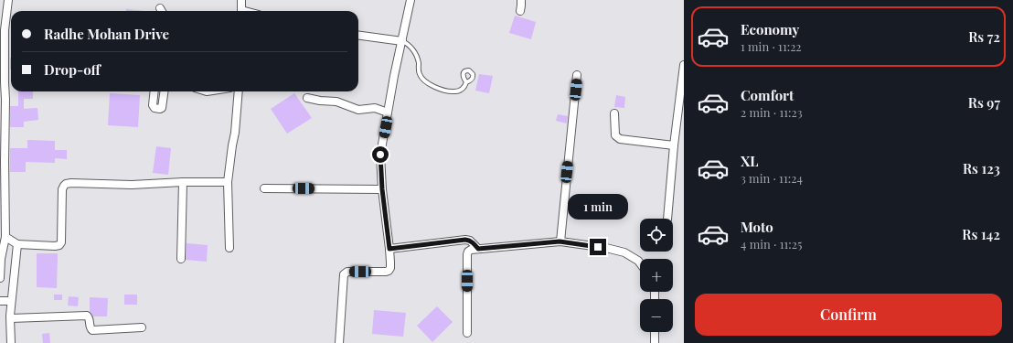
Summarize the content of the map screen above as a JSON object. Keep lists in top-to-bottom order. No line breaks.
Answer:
{"page":{"list":[{"name":"Economy","note":"1 min · 11:22","value":"Rs 72"},{"name":"Comfort","note":"2 min · 11:23","value":"Rs 97"},{"name":"XL","note":"3 min · 11:24","value":"Rs 123"},{"name":"Moto","note":"4 min · 11:25","value":"Rs 142"}],"banner":["Radhe Mohan Drive","Drop-off"],"bubble":"1 min","map_buttons":["+","−"],"buttons":"Confirm"}}
